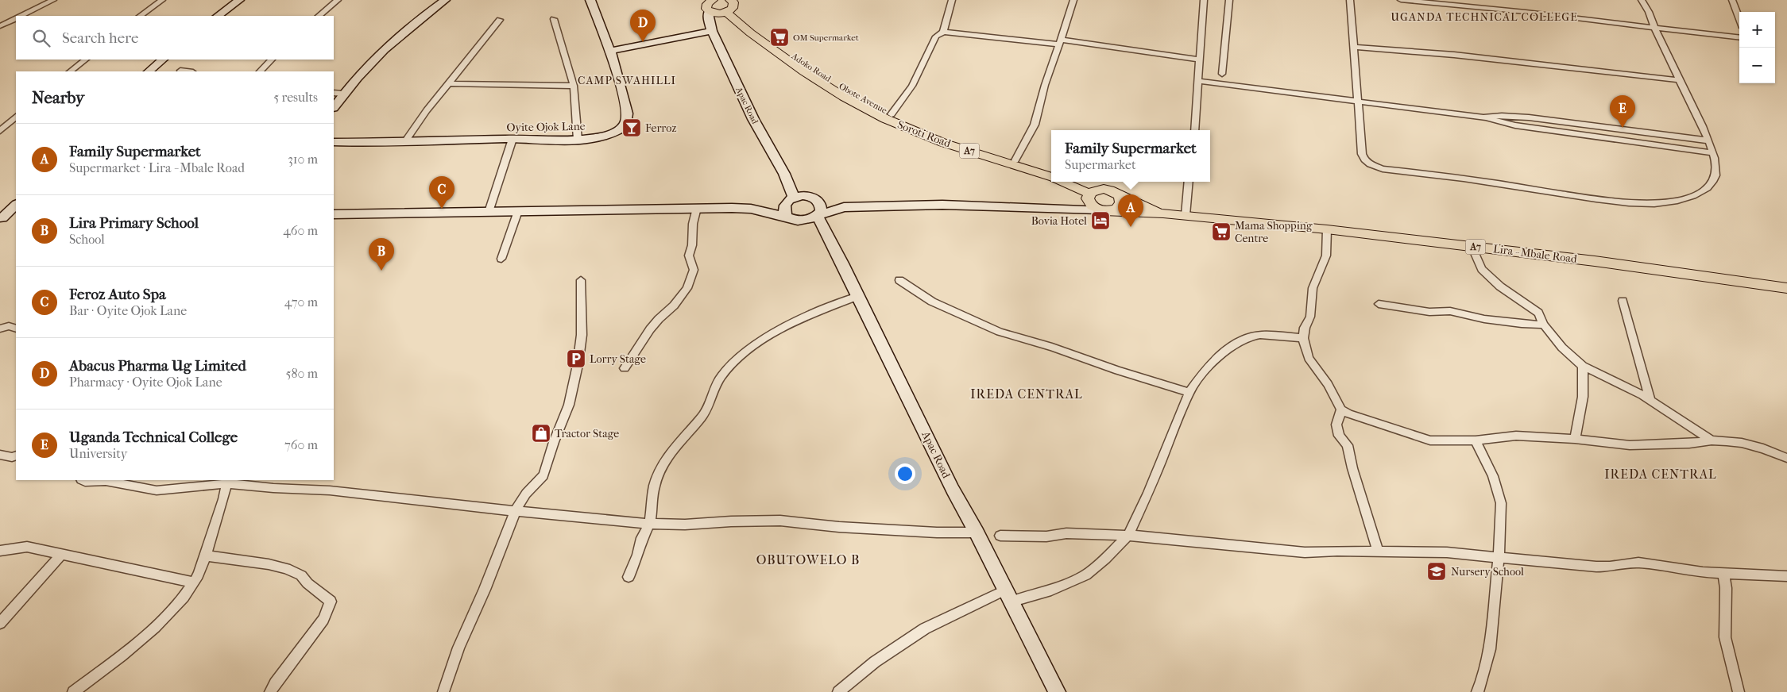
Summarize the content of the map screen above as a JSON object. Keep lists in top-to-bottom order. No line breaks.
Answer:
{"streets":{"main road":["Adoko Road","Obote Avenue","Apac Road","Soroti Road","A7","Lira - Mbale Road"],"street":["Oyite Ojok Lane"]},"crossings":[["Adoko Road","Obote Avenue"],["Adoko Road","A7"],["Obote Avenue","Soroti Road"],["Apac Road","A7"],["A7","Lira - Mbale Road"]],"districts":["UGANDA TECHNICAL COLLEGE","CAMP SWAHILLI","IREDA CENTRAL","IREDA CENTRAL","OBUTOWELO B"],"places":{"supermarket":["OM Supermarket","Mama Shopping Centre"],"bar":["Ferroz"],"hotel":["Bovia Hotel"],"parking":["Lorry Stage"],"shop":["Tractor Stage"],"school or university":["Nursery School"]},"page":{"pins":["D","E","C","A","B"],"map_buttons":["+","−"],"search":"Search here","heading":["Nearby","5 results"],"list":[{"mark":"A","name":"Family Supermarket","note":"Supermarket · Lira - Mbale Road","value":"310 m"},{"mark":"B","name":"Lira Primary School","note":"School","value":"460 m"},{"mark":"C","name":"Feroz Auto Spa","note":"Bar · Oyite Ojok Lane","value":"470 m"},{"mark":"D","name":"Abacus Pharma Ug Limited","note":"Pharmacy · Oyite Ojok Lane","value":"580 m"},{"mark":"E","name":"Uganda Technical College","note":"University","value":"760 m"}],"popup":["Family Supermarket","Supermarket"]}}
